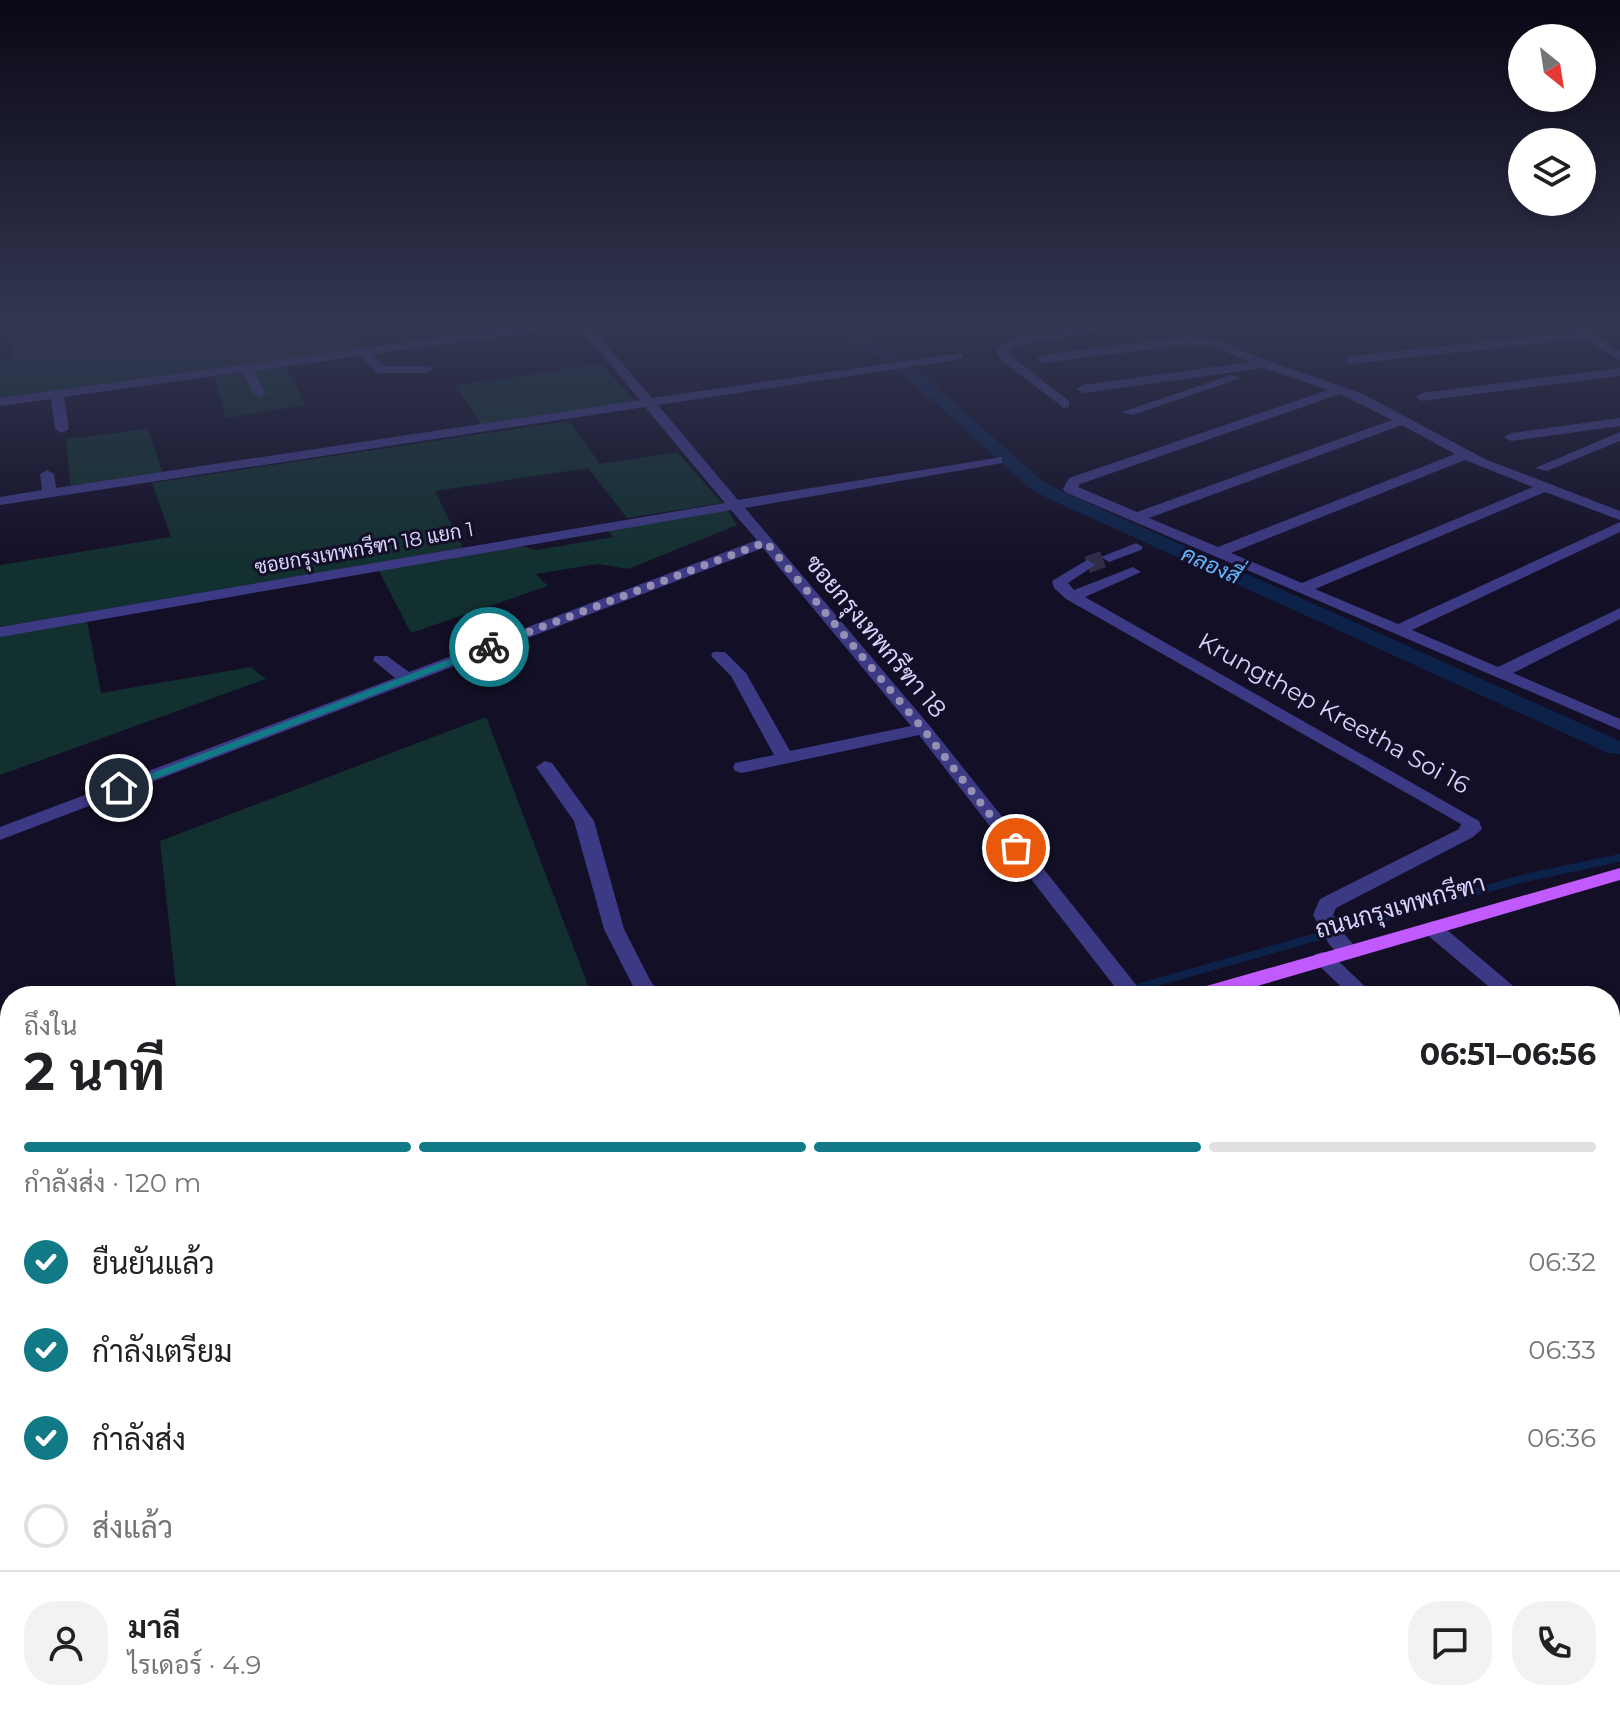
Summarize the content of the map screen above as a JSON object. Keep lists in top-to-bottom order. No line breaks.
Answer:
{"streets":{"main road":["ถนนกรุงเทพกรีฑา"],"street":["ซอยกรุงเทพกรีฑา 18 แยก 1","ซอยกรุงเทพกรีฑา 18","Krungthep Kreetha Soi 16"]},"crossings":[["ซอยกรุงเทพกรีฑา 18 แยก 1","ซอยกรุงเทพกรีฑา 18"],["Krungthep Kreetha Soi 16","ถนนกรุงเทพกรีฑา"]],"water":["คลองสี่"],"north":"bottom right","page":{"heading":["2 นาที","ถึงใน","06:51–06:56"],"panel":["มาลี","ไรเดอร์ · 4.9"],"bar":"กำลังส่ง · 120 m","list":[["ยืนยันแล้ว","06:32"],["กำลังเตรียม","06:33"],["กำลังส่ง","06:36"],"ส่งแล้ว"]}}
